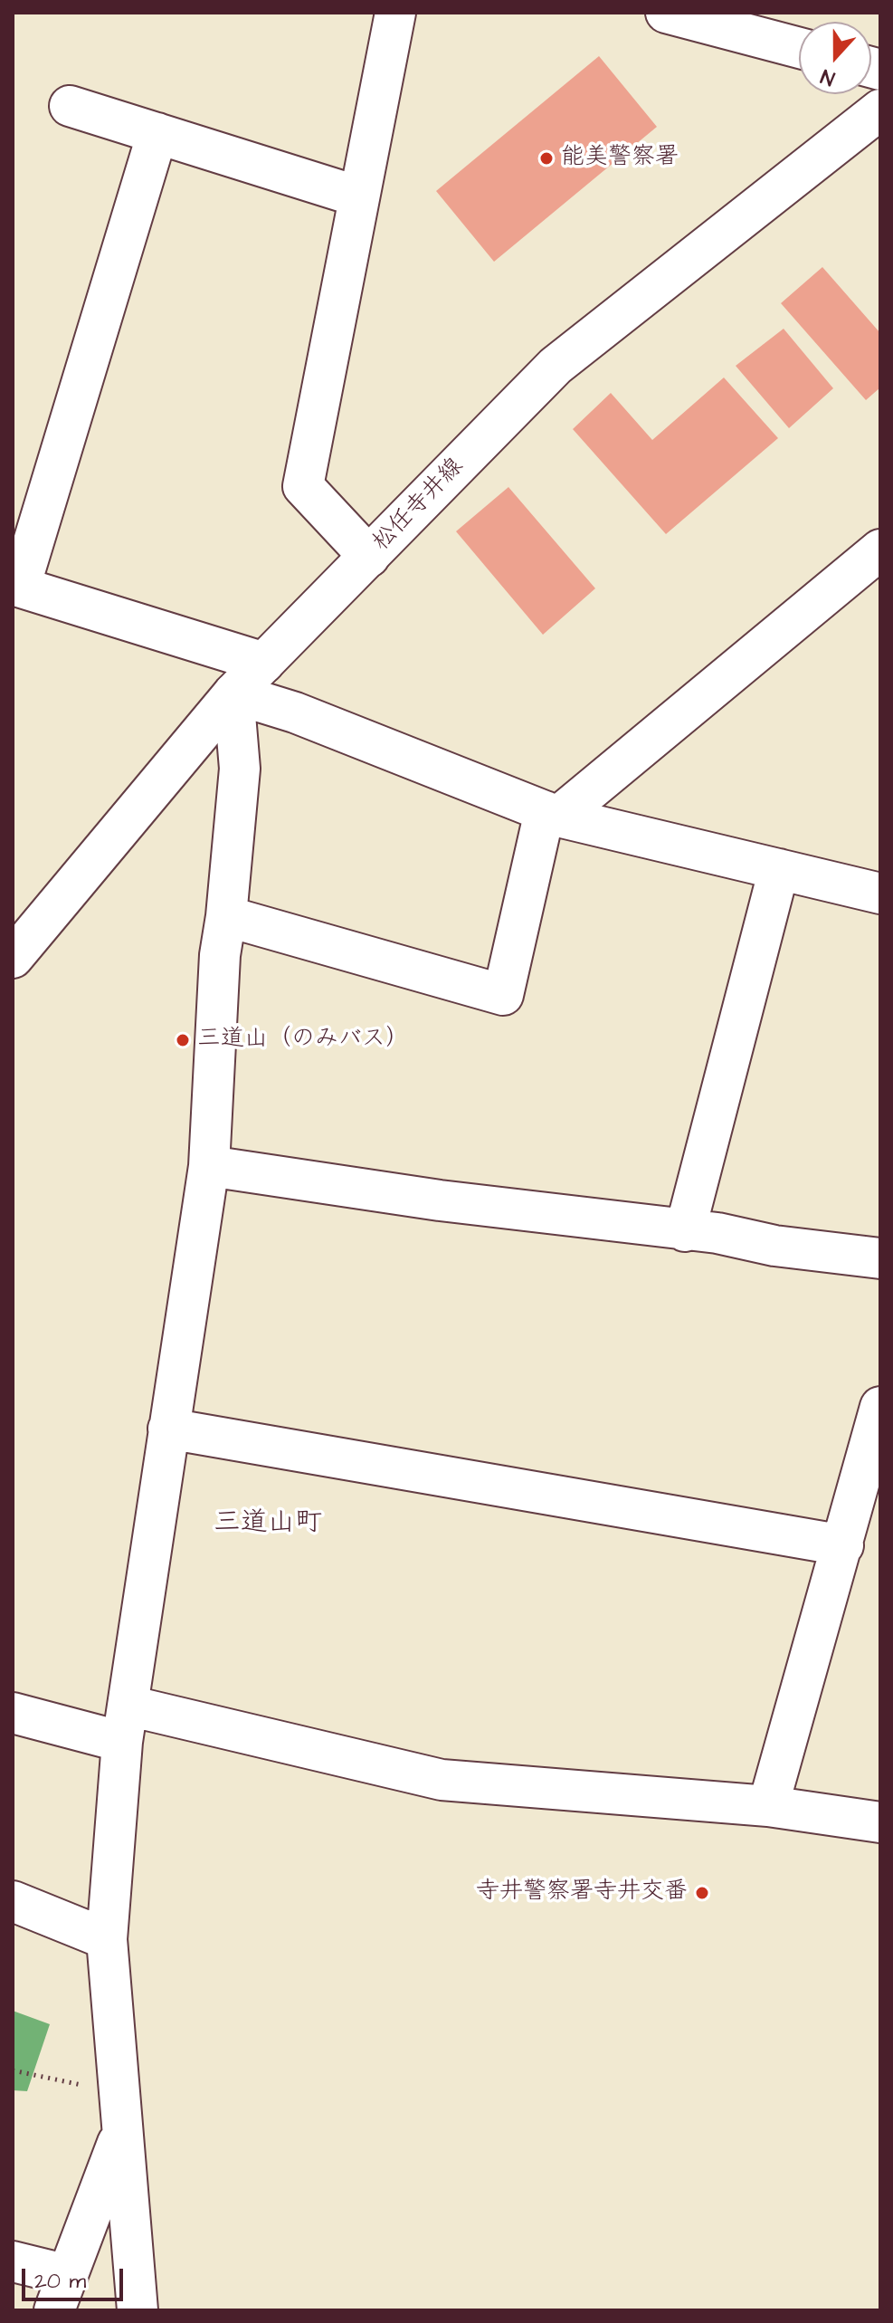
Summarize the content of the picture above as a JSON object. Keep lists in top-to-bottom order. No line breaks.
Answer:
{"streets":{"street":["松任寺井線"]},"districts":["三道山町"],"places":["能美警察署","三道山（のみバス）","寺井警察署寺井交番"],"scale_bar":"20 m","north":"bottom"}
